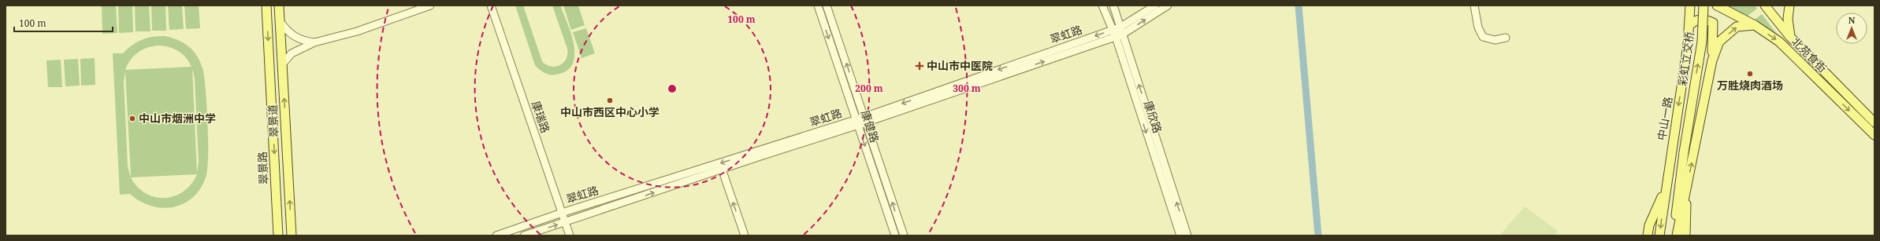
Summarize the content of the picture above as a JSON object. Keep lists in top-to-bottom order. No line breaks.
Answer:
{"streets":{"main road":["北苑食街","彩虹立交桥","中山一路","翠景道","翠景路"],"street":["翠虹路","康瑞路","康欣路","康健路"]},"crossings":[["翠虹路","康瑞路"],["翠虹路","康欣路"],["翠虹路","康健路"]],"one_way":["翠景道","翠景路"],"places":{"health":["中山市中医院"],"other":["万胜烧肉酒场","中山市西区中心小学","中山市烟洲中学"]},"scale_bar":"100 m","north":"top","rings":["100 m","200 m","300 m"]}
